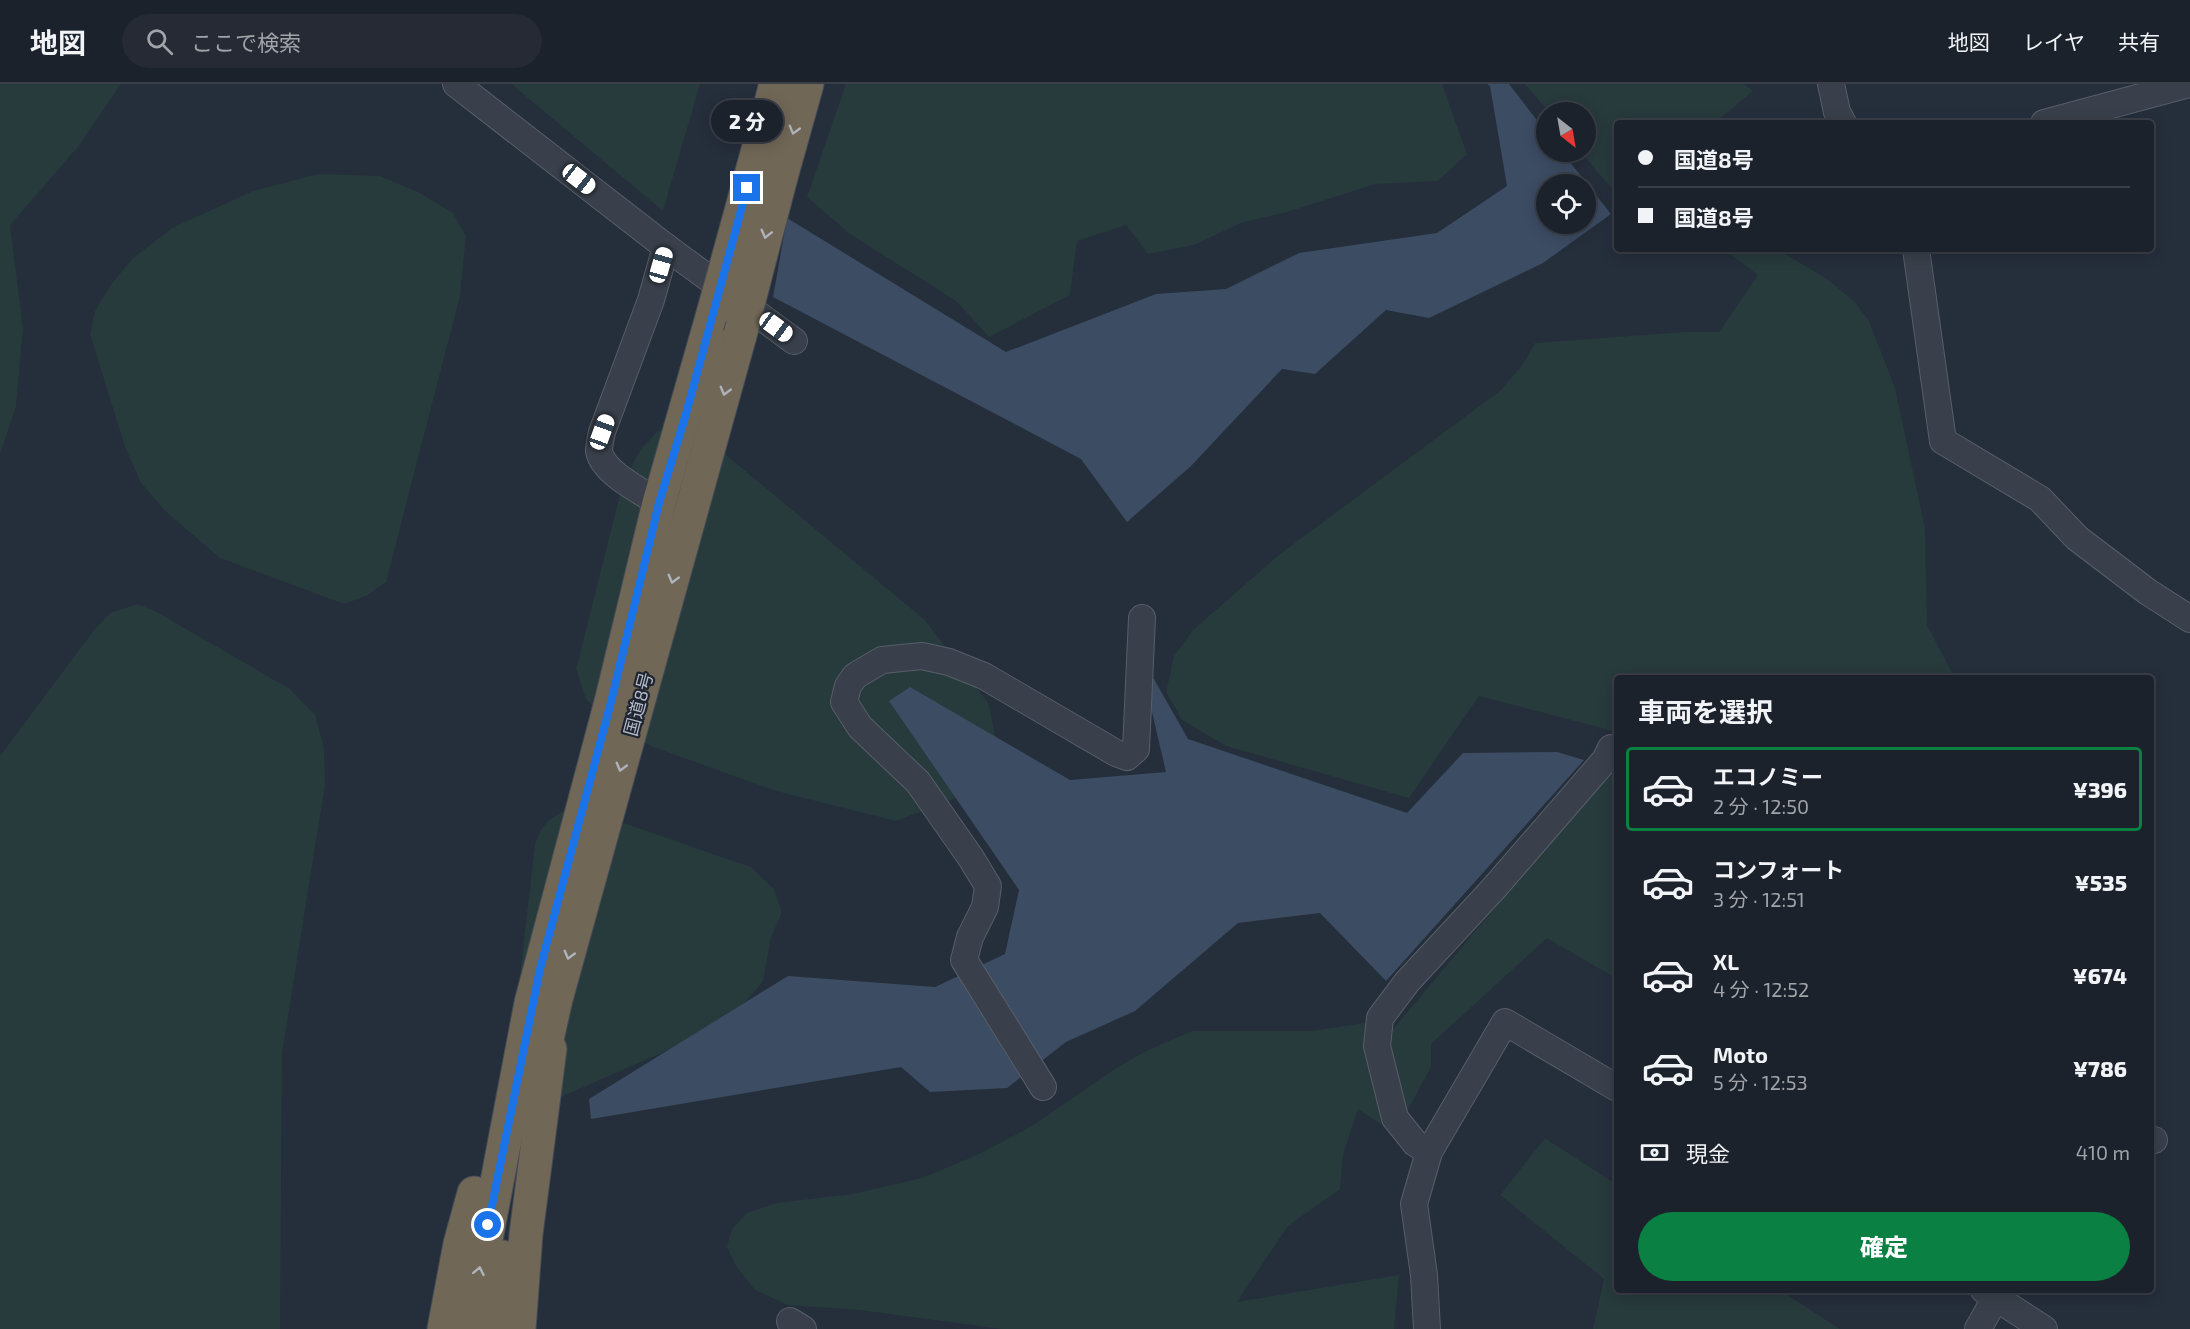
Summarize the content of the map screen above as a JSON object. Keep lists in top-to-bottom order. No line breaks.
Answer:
{"streets":{"highway":["国道8号"]},"north":"bottom right","page":{"header":"地図","search":"ここで検索","nav":["地図","レイヤ","共有"],"bubble":"2 分","banner":["国道8号","国道8号"],"heading":"車両を選択","list":[{"name":"エコノミー","note":"2 分 · 12:50","value":"¥396"},{"name":"コンフォート","note":"3 分 · 12:51","value":"¥535"},{"name":"XL","note":"4 分 · 12:52","value":"¥674"},{"name":"Moto","note":"5 分 · 12:53","value":"¥786"}],"pay":["現金","410 m"],"buttons":"確定"}}
